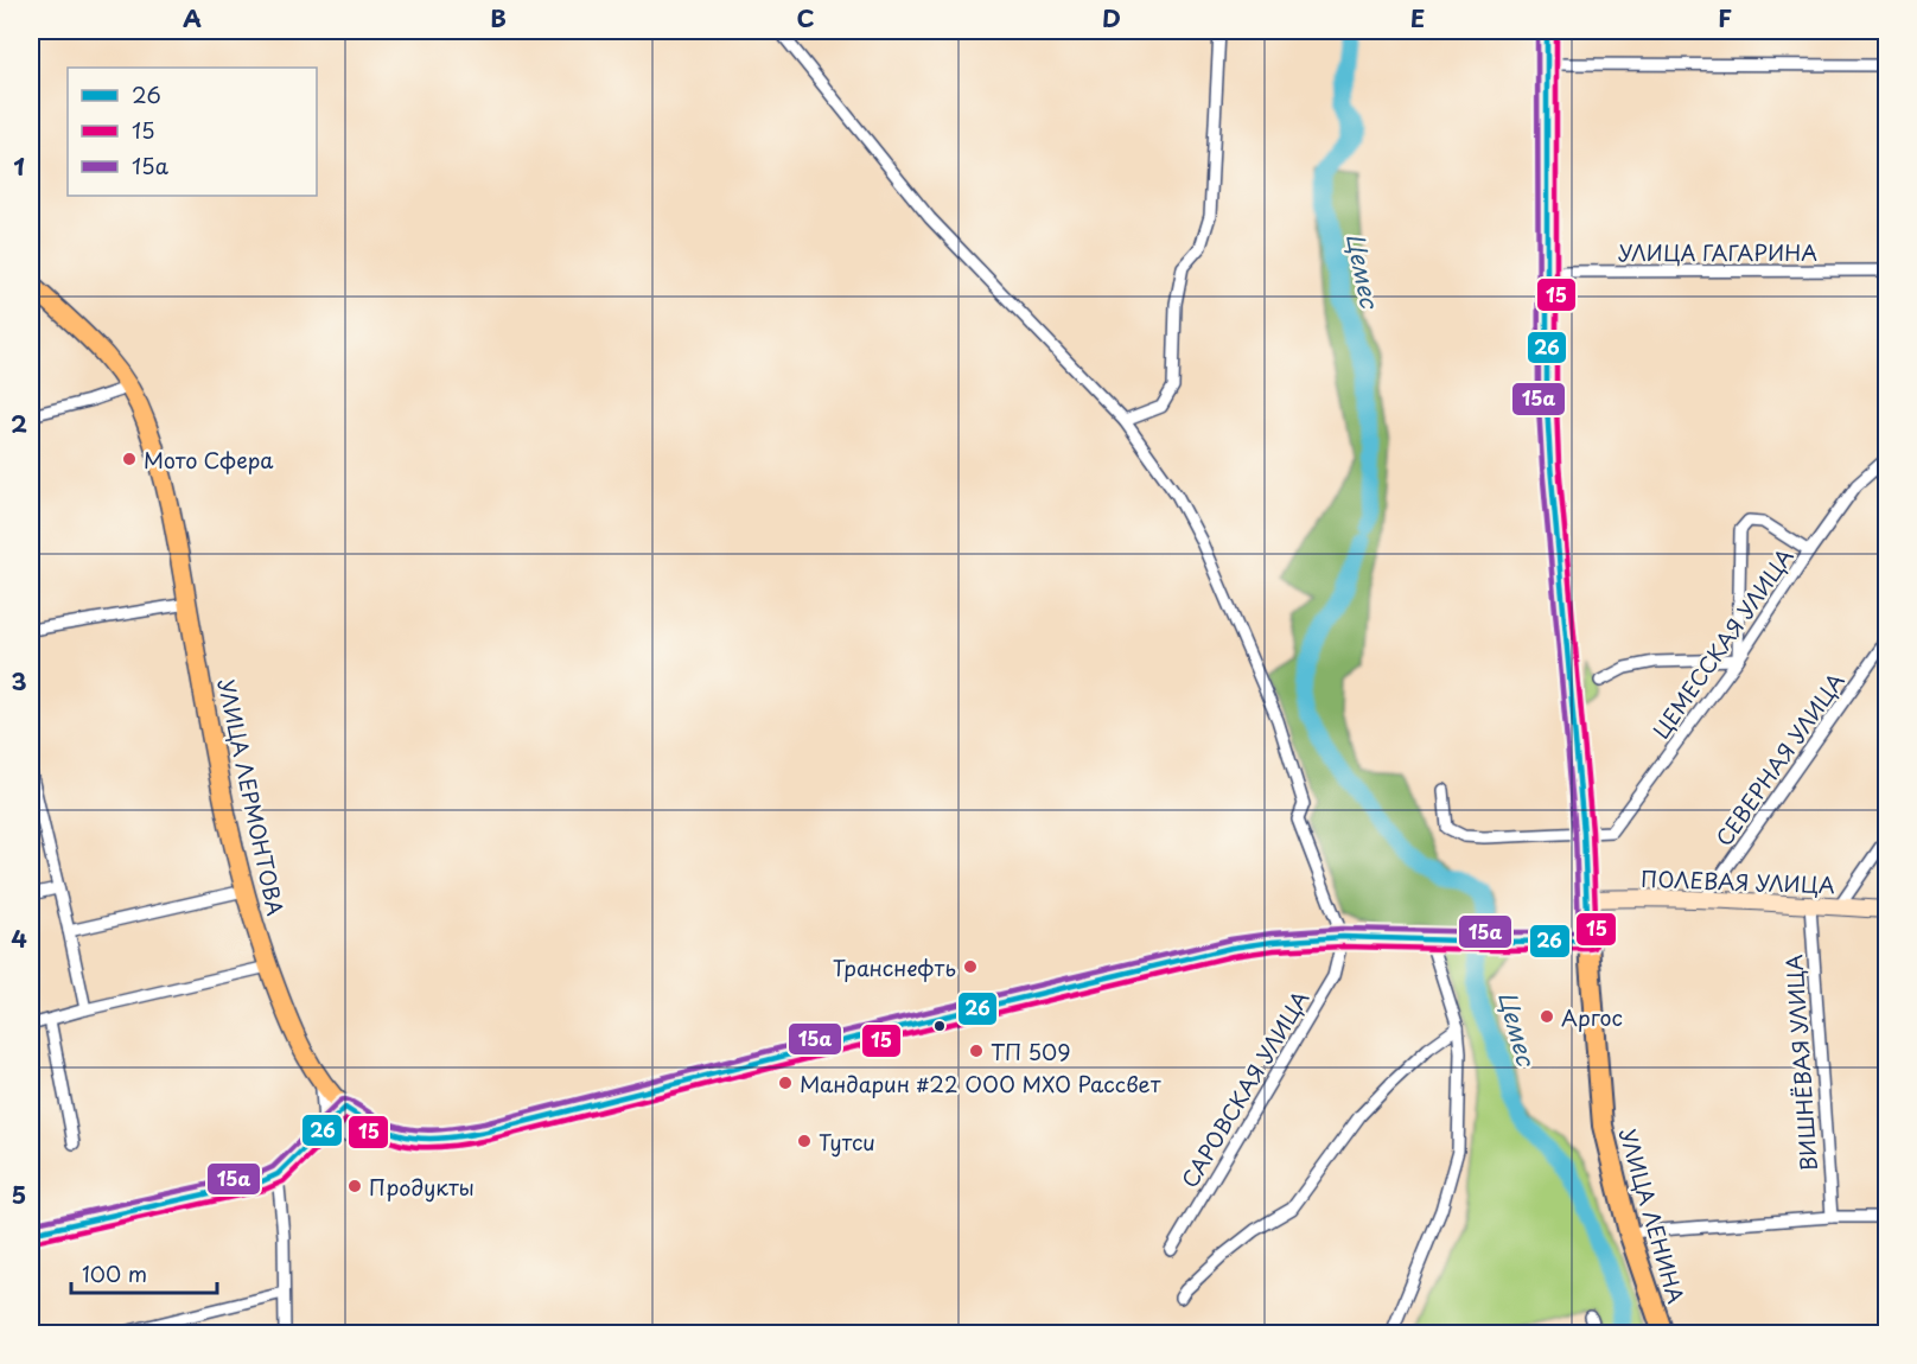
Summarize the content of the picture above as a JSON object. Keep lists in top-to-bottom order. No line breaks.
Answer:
{"streets":{"highway":["УЛИЦА ЛЕНИНА"],"main road":["УЛИЦА ЛЕРМОНТОВА","ПОЛЕВАЯ УЛИЦА"],"street":["УЛИЦА ГАГАРИНА","ЦЕМЕССКАЯ УЛИЦА","СЕВЕРНАЯ УЛИЦА","ВИШНЁВАЯ УЛИЦА","САРОВСКАЯ УЛИЦА"]},"crossings":[["СЕВЕРНАЯ УЛИЦА","ПОЛЕВАЯ УЛИЦА"],["УЛИЦА ЛЕРМОНТОВА","САРОВСКАЯ УЛИЦА"],["УЛИЦА ЛЕРМОНТОВА","УЛИЦА ЛЕНИНА"],["ПОЛЕВАЯ УЛИЦА","ВИШНЁВАЯ УЛИЦА"],["ПОЛЕВАЯ УЛИЦА","УЛИЦА ЛЕНИНА"]],"water":["Цемес"],"places":["Мото Сфера","Транснефть","Аргос","ТП 509","Мандарин #22 ООО МХО Рассвет","Тутси","Продукты"],"lines":["transit line 26","transit line 15","transit line 15а"],"legend":["26","15","15а"],"scale_bar":"100 m","grid":{"columns":["A","B","C","D","E","F"],"rows":["1","2","3","4","5"]}}
